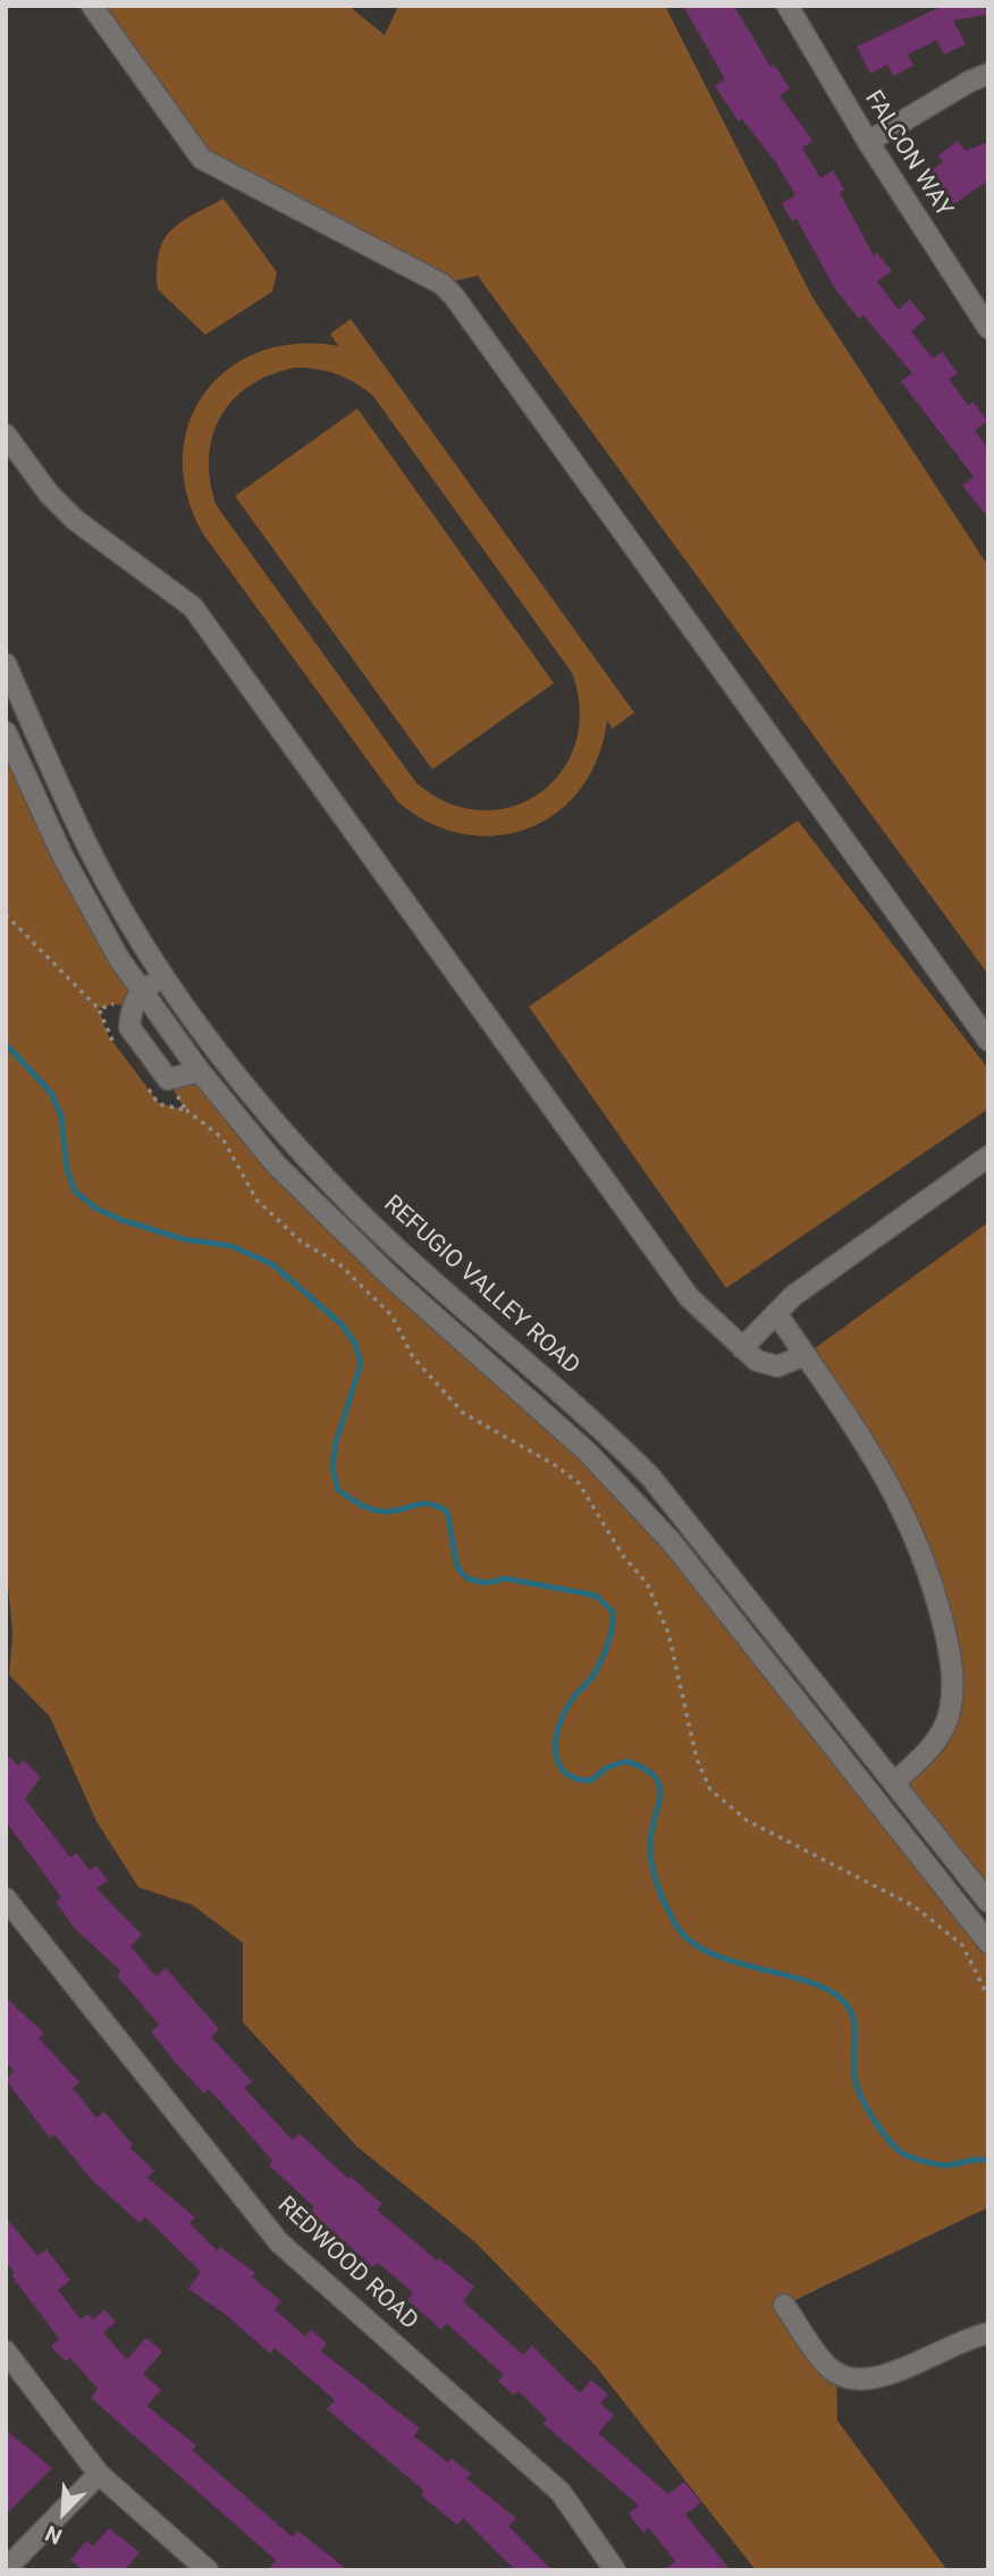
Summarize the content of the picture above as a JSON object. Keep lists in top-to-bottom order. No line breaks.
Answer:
{"streets":{"street":["FALCON WAY","REFUGIO VALLEY ROAD","REDWOOD ROAD"]},"north":"bottom left"}
